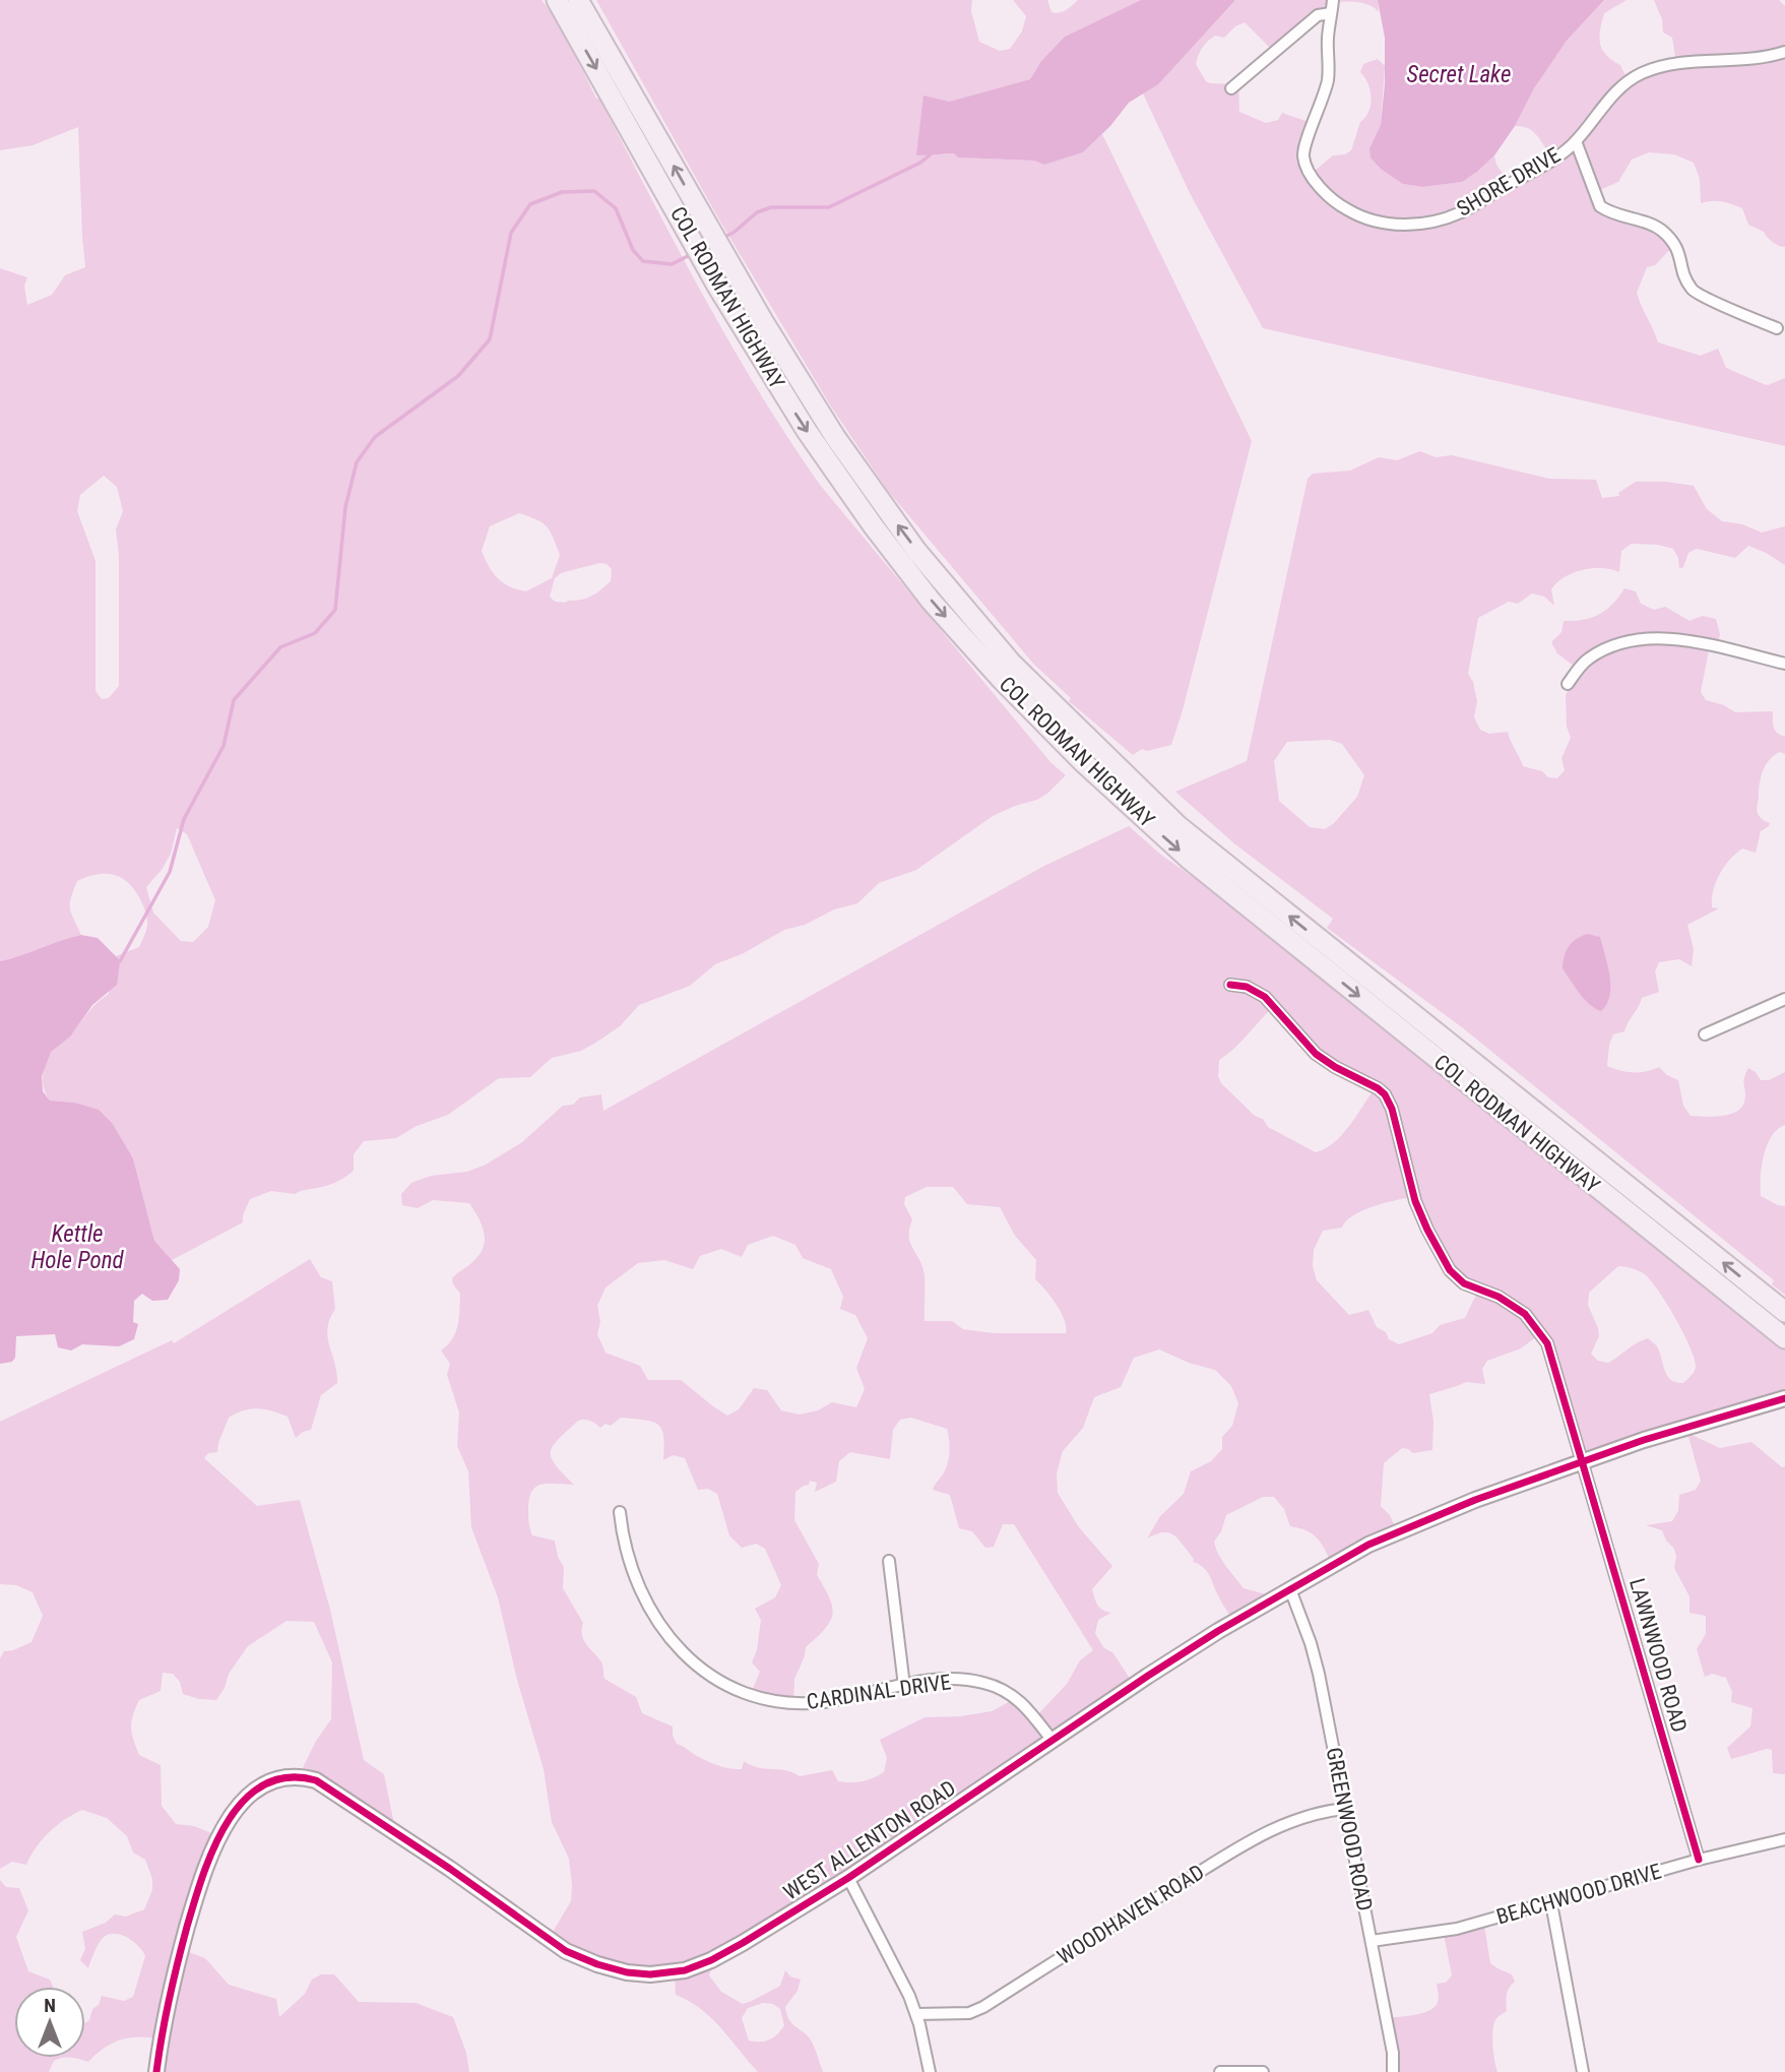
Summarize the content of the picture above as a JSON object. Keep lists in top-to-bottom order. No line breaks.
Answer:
{"streets":{"highway":["COL RODMAN HIGHWAY"],"street":["SHORE DRIVE","LAWNWOOD ROAD","CARDINAL DRIVE","GREENWOOD ROAD","WEST ALLENTON ROAD","BEACHWOOD DRIVE","WOODHAVEN ROAD"]},"crossings":[["LAWNWOOD ROAD","WEST ALLENTON ROAD"],["LAWNWOOD ROAD","BEACHWOOD DRIVE"],["CARDINAL DRIVE","WEST ALLENTON ROAD"],["GREENWOOD ROAD","WEST ALLENTON ROAD"],["GREENWOOD ROAD","BEACHWOOD DRIVE"],["GREENWOOD ROAD","WOODHAVEN ROAD"]],"water":["Secret Lake","Kettle Hole Pond"],"north":"top"}
